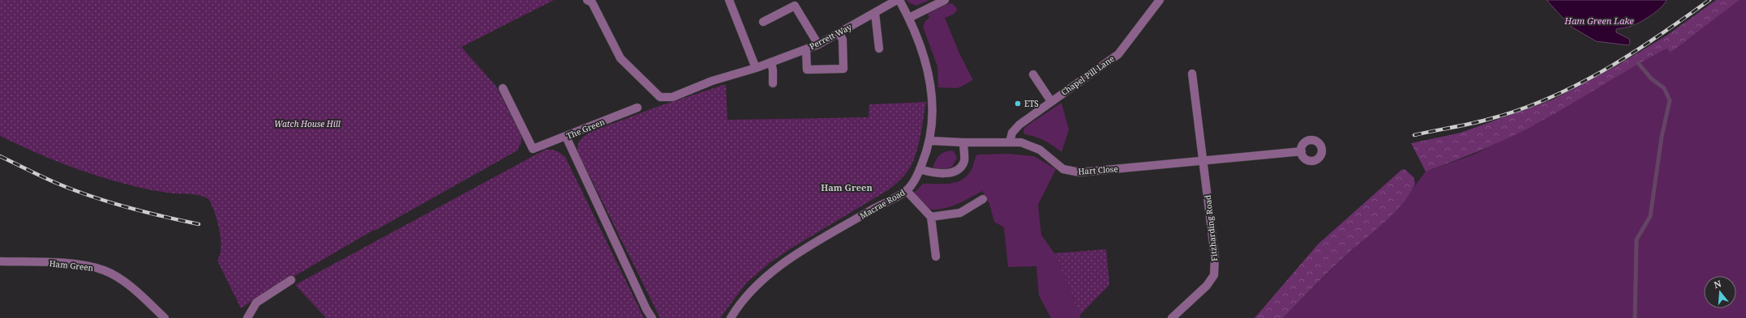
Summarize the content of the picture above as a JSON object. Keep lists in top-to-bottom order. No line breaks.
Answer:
{"streets":{"street":["Perrett Way","Chapel Pill Lane","The Green","Hart Close","Macrae Road","Fitzharding Road","Ham Green"]},"crossings":[["Perrett Way","Macrae Road"],["Chapel Pill Lane","Hart Close"],["Hart Close","Macrae Road"],["Hart Close","Fitzharding Road"]],"districts":["Ham Green"],"water":["Ham Green Lake"],"parks":["Watch House Hill"],"places":["ETS"],"north":"top"}
